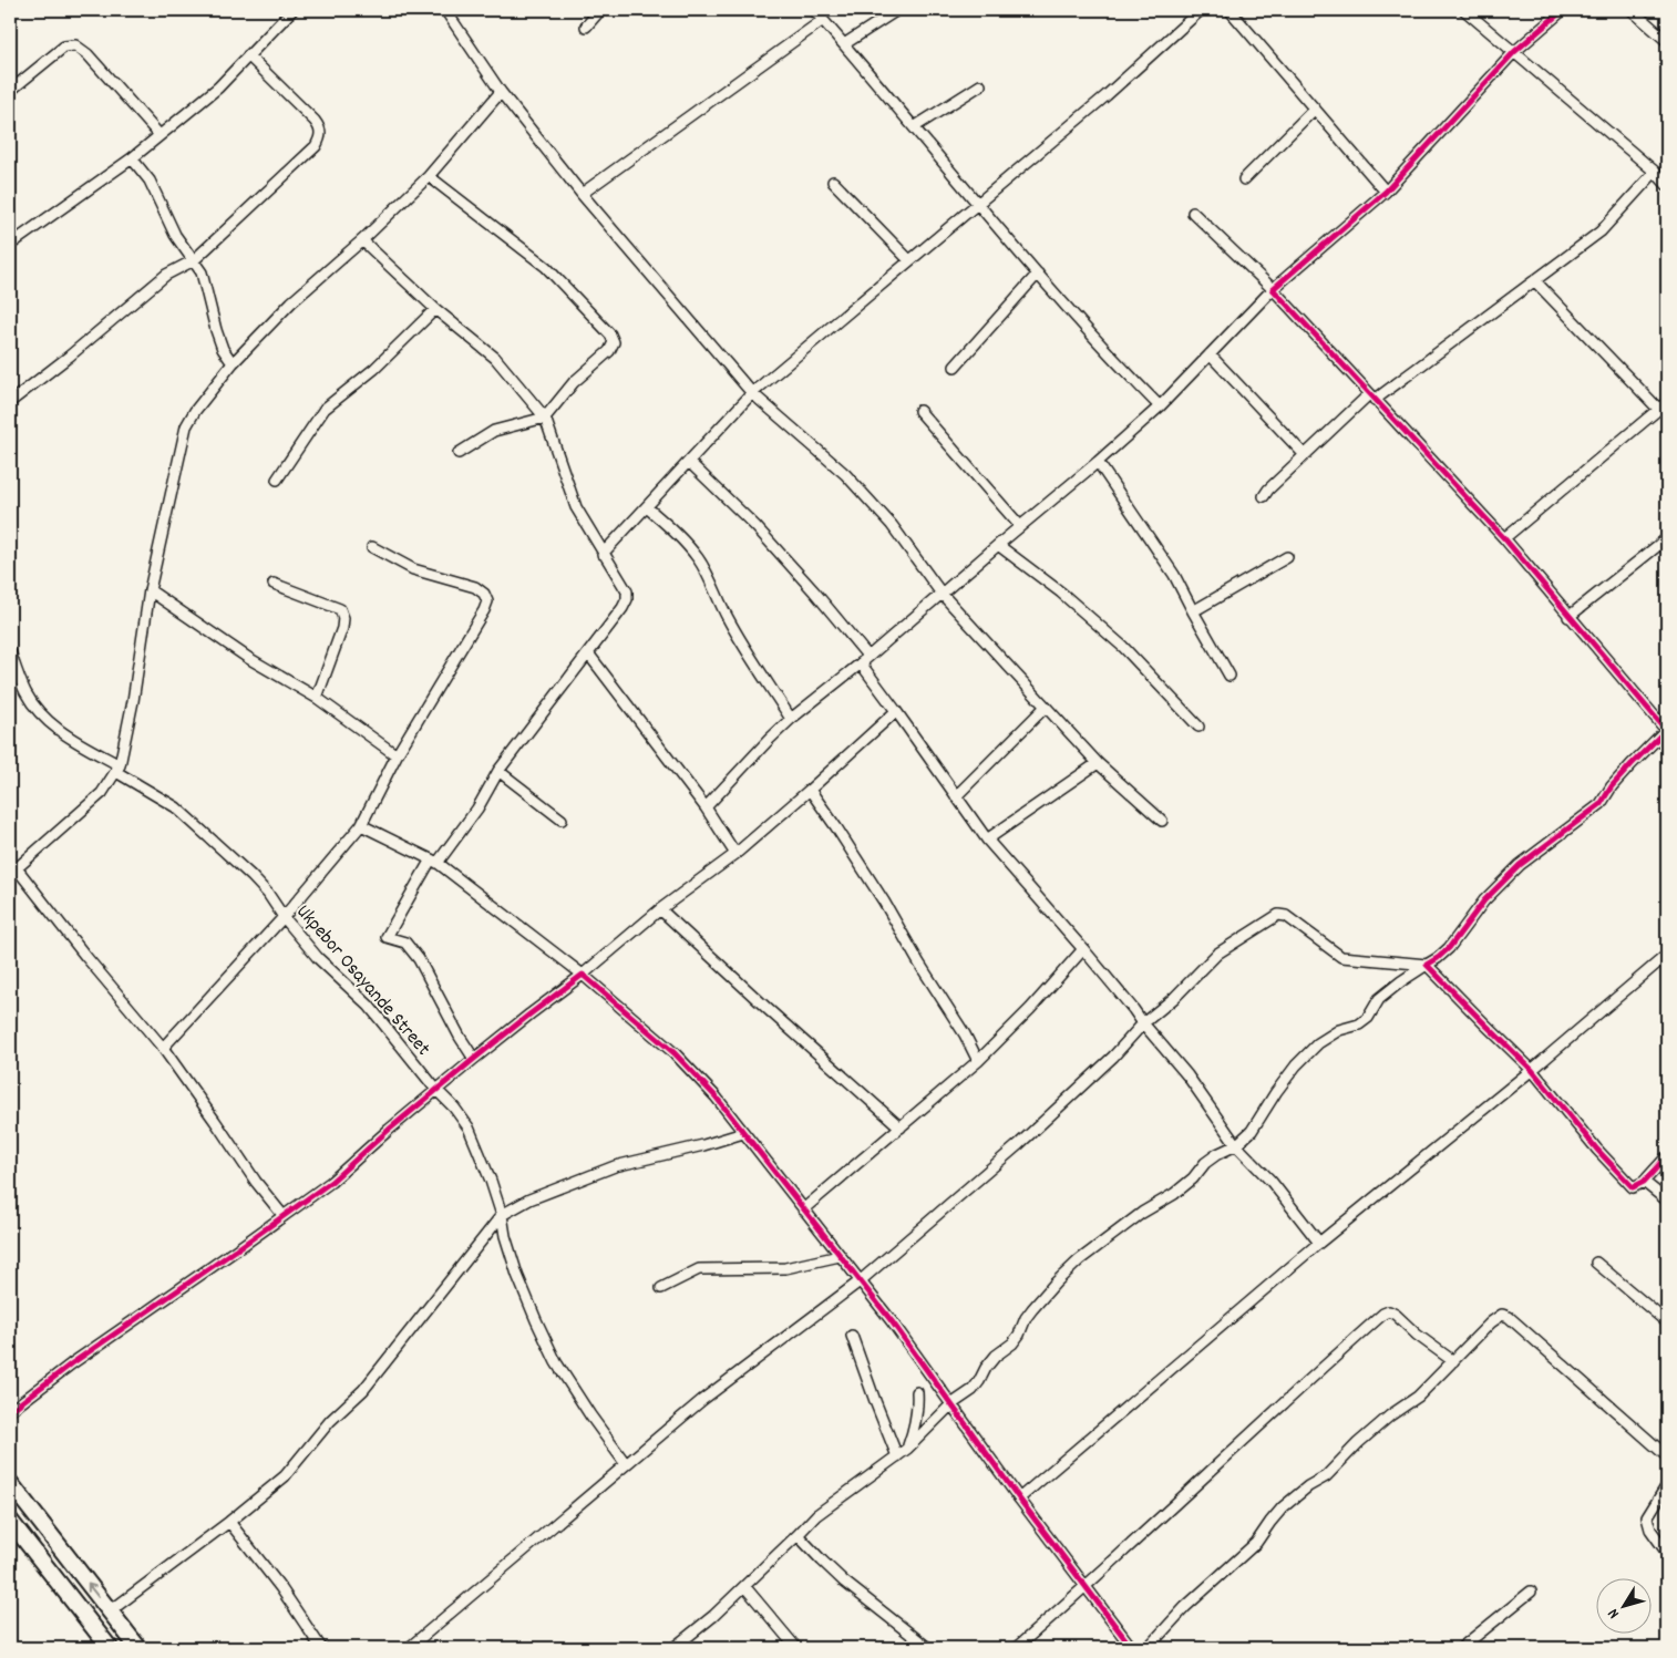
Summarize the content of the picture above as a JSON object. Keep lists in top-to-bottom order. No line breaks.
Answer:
{"streets":{"street":["Ukpebor Osayande Street"]},"north":"bottom left"}
